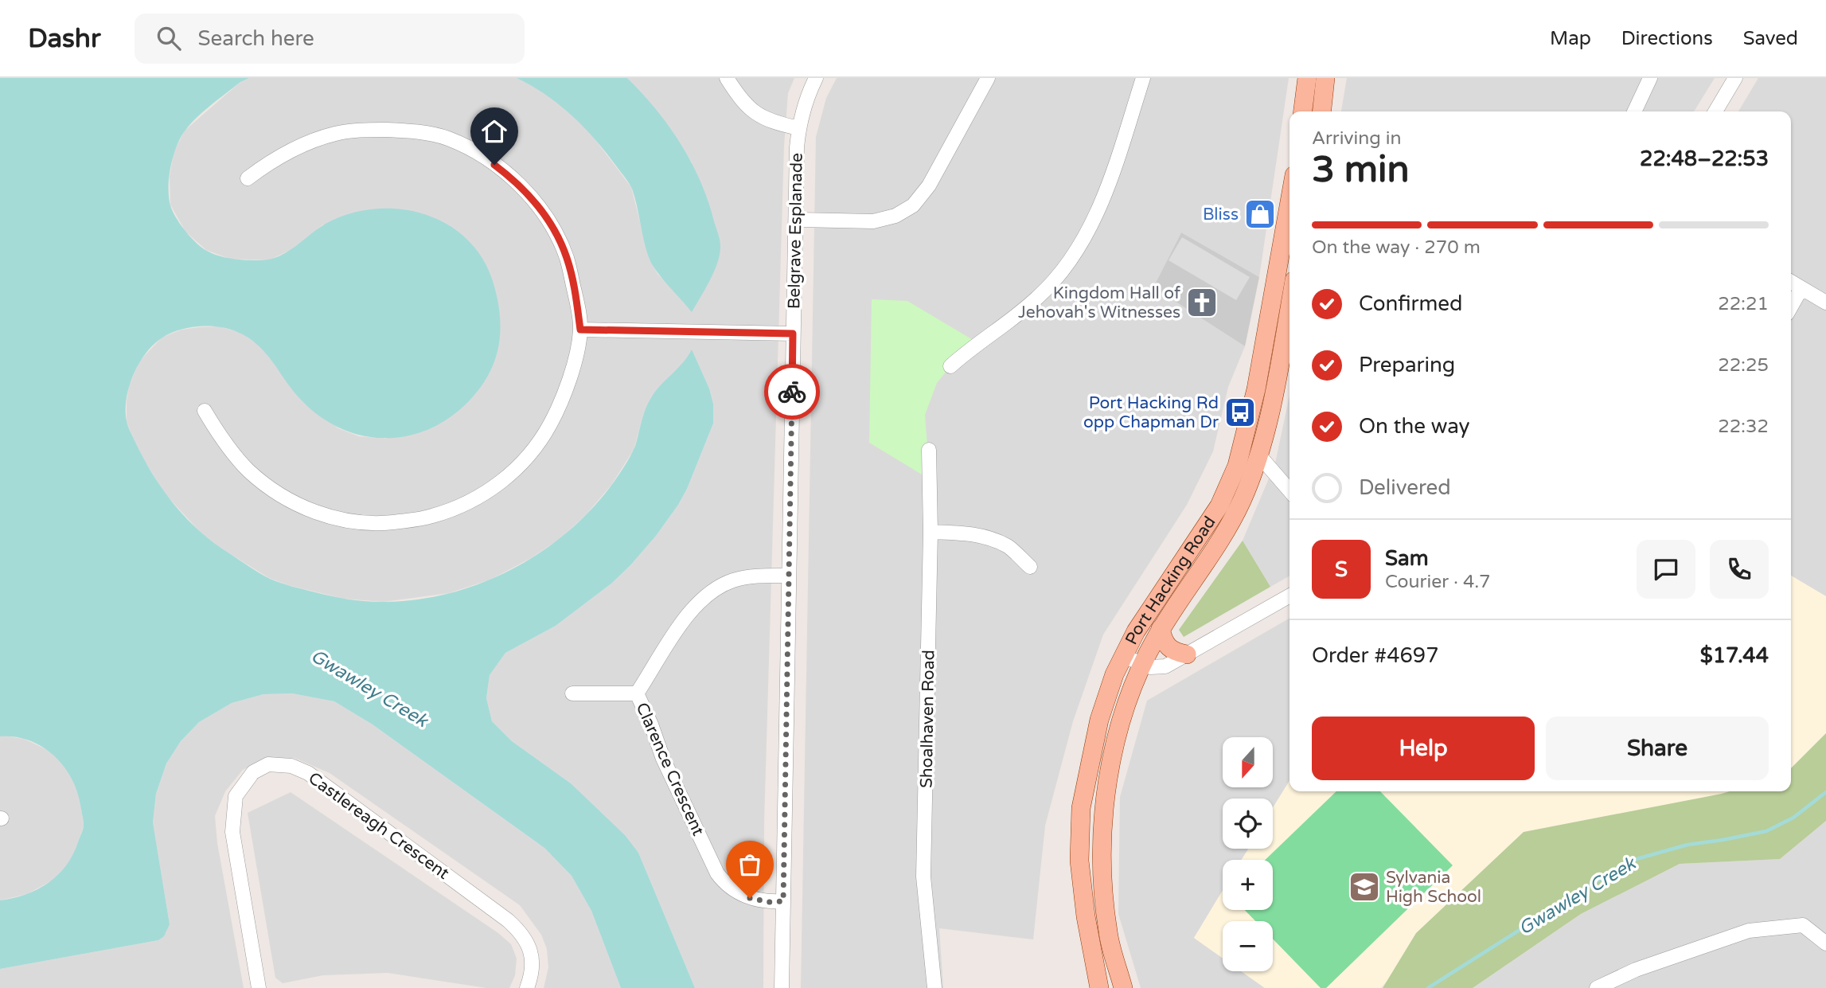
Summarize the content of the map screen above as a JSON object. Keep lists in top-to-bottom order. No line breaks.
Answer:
{"streets":{"main road":["Port Hacking Road"],"street":["Belgrave Esplanade","Shoalhaven Road","Clarence Crescent","Castlereagh Crescent"]},"crossings":[["Belgrave Esplanade","Clarence Crescent"]],"water":["Gwawley Creek"],"places":{"shop":["Bliss"],"church":["Kingdom Hall of Jehovah's Witnesses"],"bus stop":["Port Hacking Rd opp Chapman Dr"],"school or university":["Sylvania High School"]},"north":"bottom","page":{"header":"Dashr","search":"Search here","nav":["Map","Directions","Saved"],"heading":["3 min","Arriving in","22:48–22:53"],"panel":["Sam","Courier · 4.7","Order #4697","$17.44"],"bar":"On the way · 270 m","list":[["Confirmed","22:21"],["Preparing","22:25"],["On the way","22:32"],"Delivered"],"round":"S","buttons":["Help","Share"],"map_buttons":["+","−"]}}
